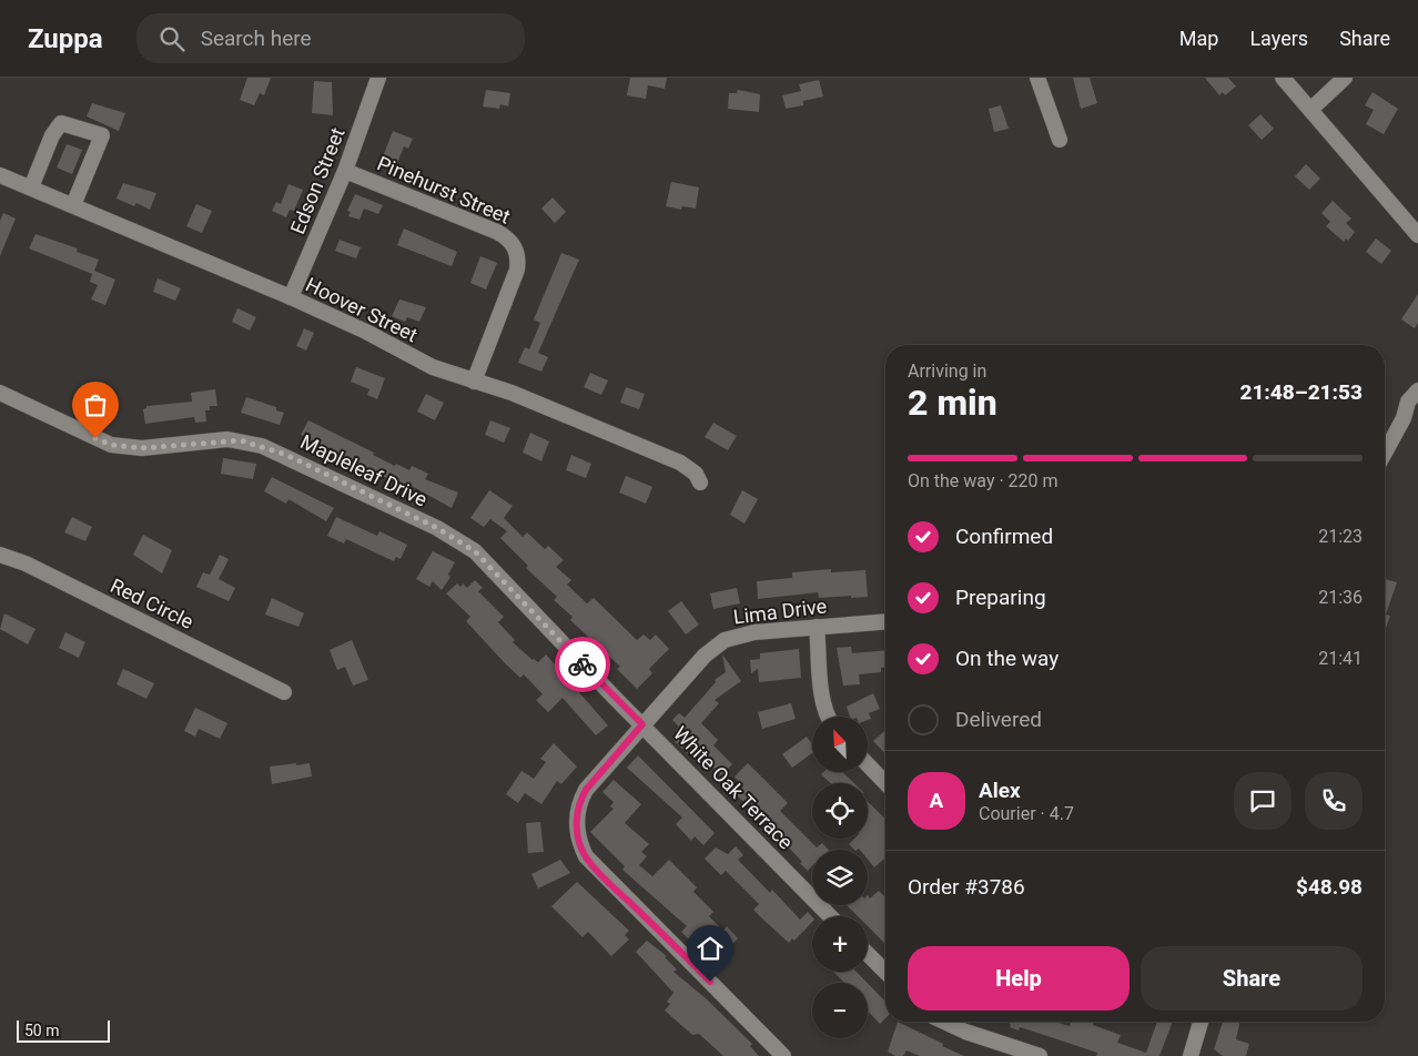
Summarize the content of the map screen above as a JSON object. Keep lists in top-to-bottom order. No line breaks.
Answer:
{"streets":{"street":["Edson Street","Pinehurst Street","Hoover Street","Mapleleaf Drive","Red Circle","Lima Drive","White Oak Terrace"]},"crossings":[["Edson Street","Pinehurst Street"],["Edson Street","Hoover Street"],["Pinehurst Street","Hoover Street"],["Mapleleaf Drive","Lima Drive"],["Mapleleaf Drive","White Oak Terrace"],["Lima Drive","White Oak Terrace"]],"scale_bar":"50 m","north":"top left","page":{"header":"Zuppa","search":"Search here","nav":["Map","Layers","Share"],"heading":["2 min","Arriving in","21:48–21:53"],"panel":["Alex","Courier · 4.7","Order #3786","$48.98"],"bar":"On the way · 220 m","list":[["Confirmed","21:23"],["Preparing","21:36"],["On the way","21:41"],"Delivered"],"map_buttons":["+","−"],"round":"A","buttons":["Help","Share"],"scale":"50 m"}}
